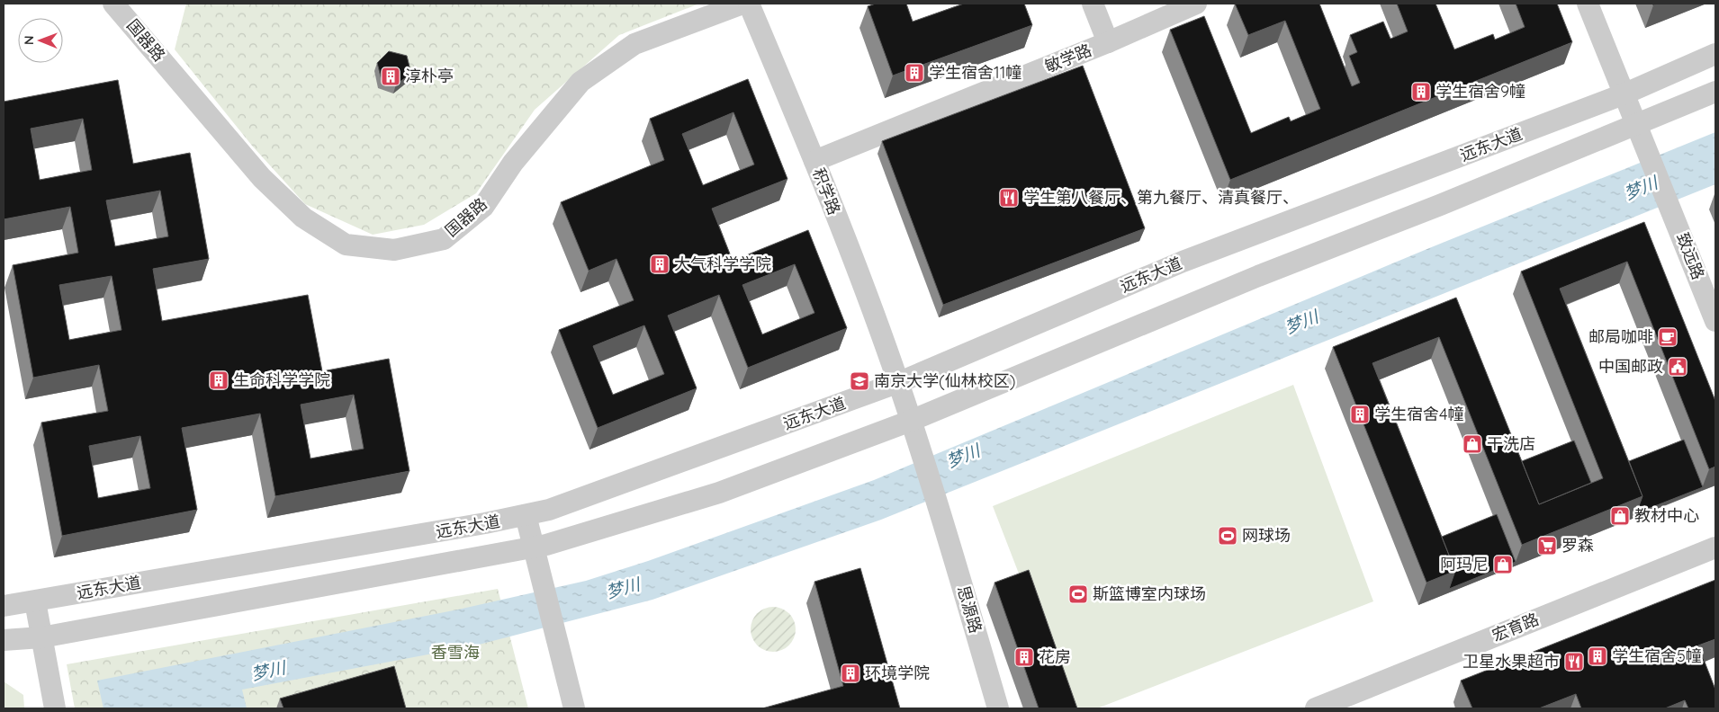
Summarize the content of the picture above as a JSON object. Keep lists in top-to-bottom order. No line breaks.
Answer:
{"streets":{"street":["国器路","敏学路","远东大道","积学路","致远路","思源路","宏育路"]},"crossings":[["敏学路","积学路"],["远东大道","积学路"],["远东大道","致远路"],["积学路","思源路"]],"water":["梦川"],"parks":["香雪海"],"places":{"building":["学生宿舍11幢","淳朴亭","学生宿舍9幢","大气科学学院","生命科学学院","学生宿舍4幢","学生宿舍5幢","花房","环境学院"],"restaurant":["学生第八餐厅、第九餐厅、清真餐厅、","卫星水果超市"],"cafe":["邮局咖啡"],"public building":["中国邮政"],"school or university":["南京大学(仙林校区)"],"shop":["干洗店","教材中心","阿玛尼"],"sports":["网球场","斯篮博室内球场"],"supermarket":["罗森"]},"north":"left"}
